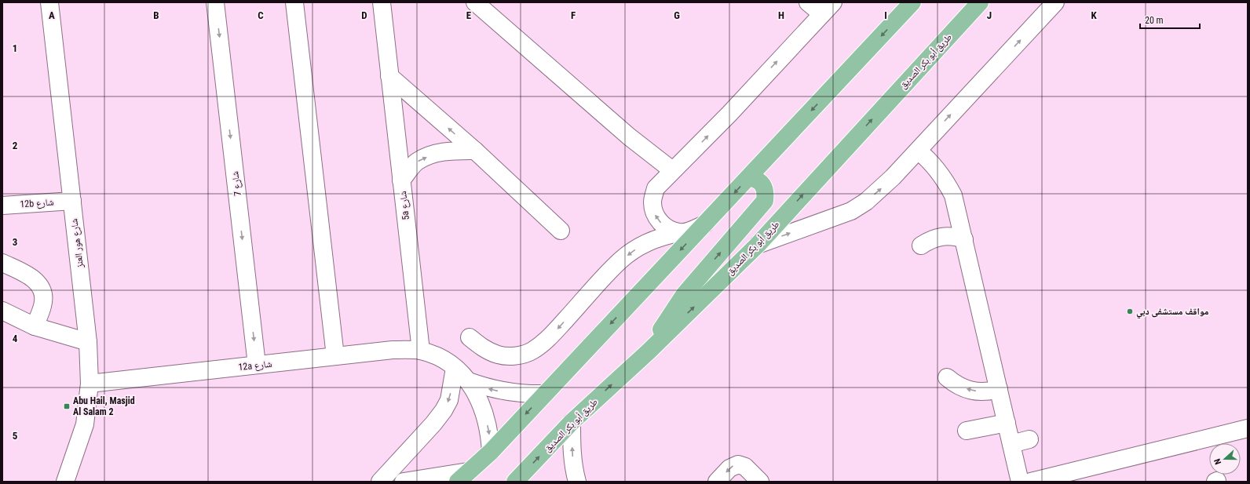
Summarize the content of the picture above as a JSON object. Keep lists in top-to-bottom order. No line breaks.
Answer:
{"streets":{"main road":["طريق أبو بكر الصديق"],"street":["شارع 7","12b شارع","5a شارع","شارع هور العنز","12a شارع"]},"crossings":[["شارع 7","12a شارع"],["12b شارع","شارع هور العنز"],["5a شارع","12a شارع"],["شارع هور العنز","12a شارع"]],"places":{"other":["مواقف مستشفى دبي"],"transit":["Abu Hail, Masjid Al Salam 2"]},"scale_bar":"20 m","north":"left","grid":{"columns":["A","B","C","D","E","F","G","H","I","J","K"],"rows":["1","2","3","4","5"]}}
